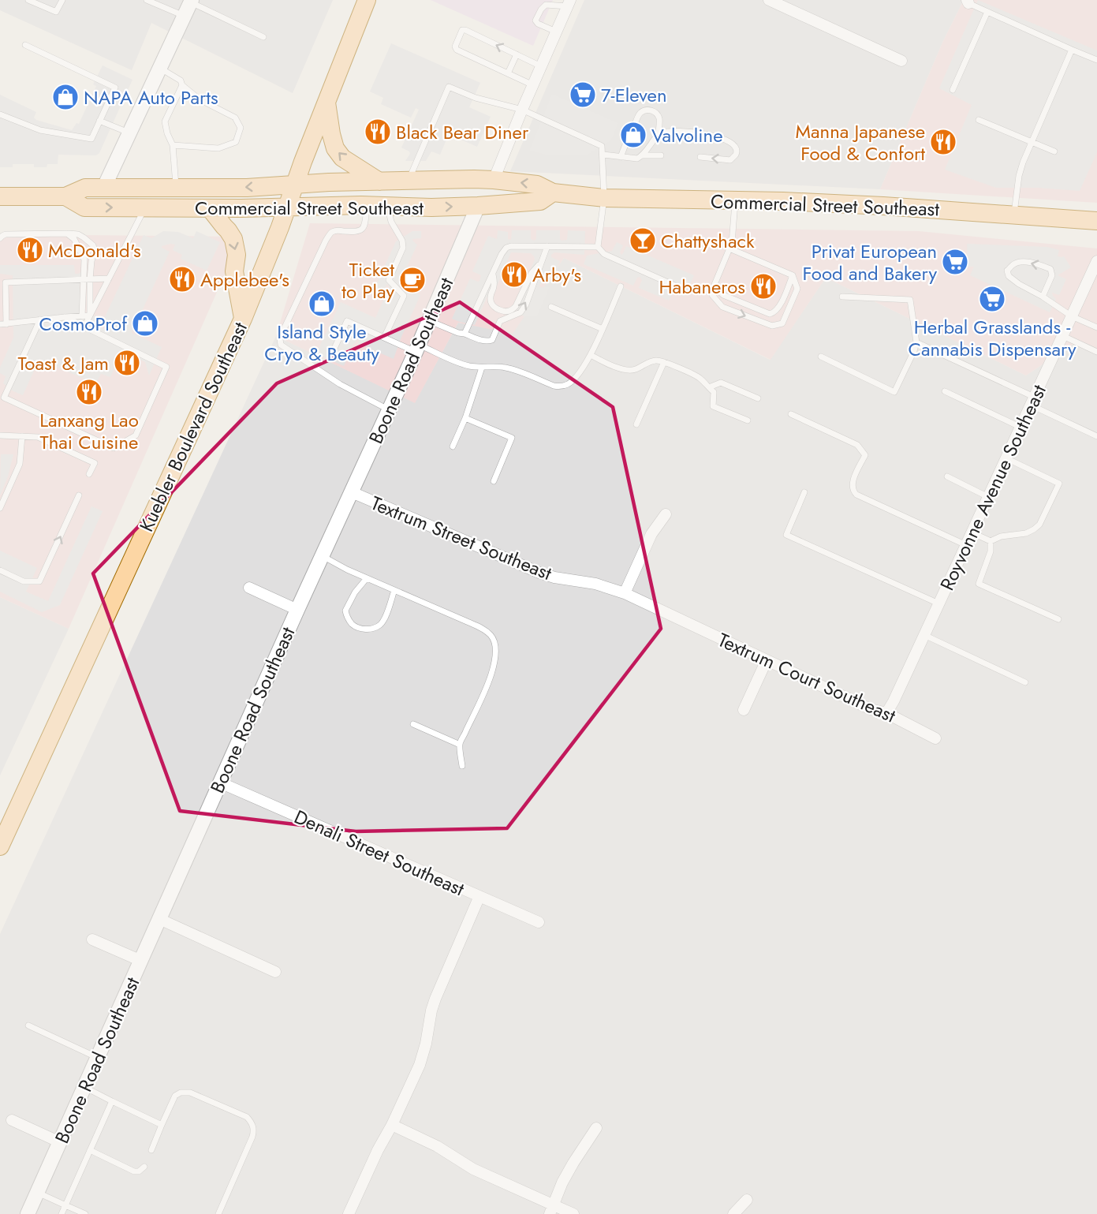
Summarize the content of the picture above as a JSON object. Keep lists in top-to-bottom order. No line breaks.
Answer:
{"streets":{"main road":["Commercial Street Southeast","Kuebler Boulevard Southeast"],"street":["Boone Road Southeast","Royvonne Avenue Southeast","Textrum Street Southeast","Textrum Court Southeast","Denali Street Southeast"]},"crossings":[["Commercial Street Southeast","Boone Road Southeast"],["Commercial Street Southeast","Kuebler Boulevard Southeast"],["Boone Road Southeast","Textrum Street Southeast"],["Boone Road Southeast","Denali Street Southeast"],["Royvonne Avenue Southeast","Textrum Court Southeast"],["Textrum Street Southeast","Textrum Court Southeast"]],"places":{"supermarket":["7-Eleven","Privat European Food and Bakery","Herbal Grasslands - Cannabis Dispensary"],"shop":["NAPA Auto Parts","Valvoline","Island Style Cryo & Beauty","CosmoProf"],"restaurant":["Black Bear Diner","Manna Japanese Food & Confort","McDonald's","Arby's","Applebee's","Habaneros","Toast & Jam","Lanxang Lao Thai Cuisine"],"bar":["Chattyshack"],"cafe":["Ticket to Play"]}}
